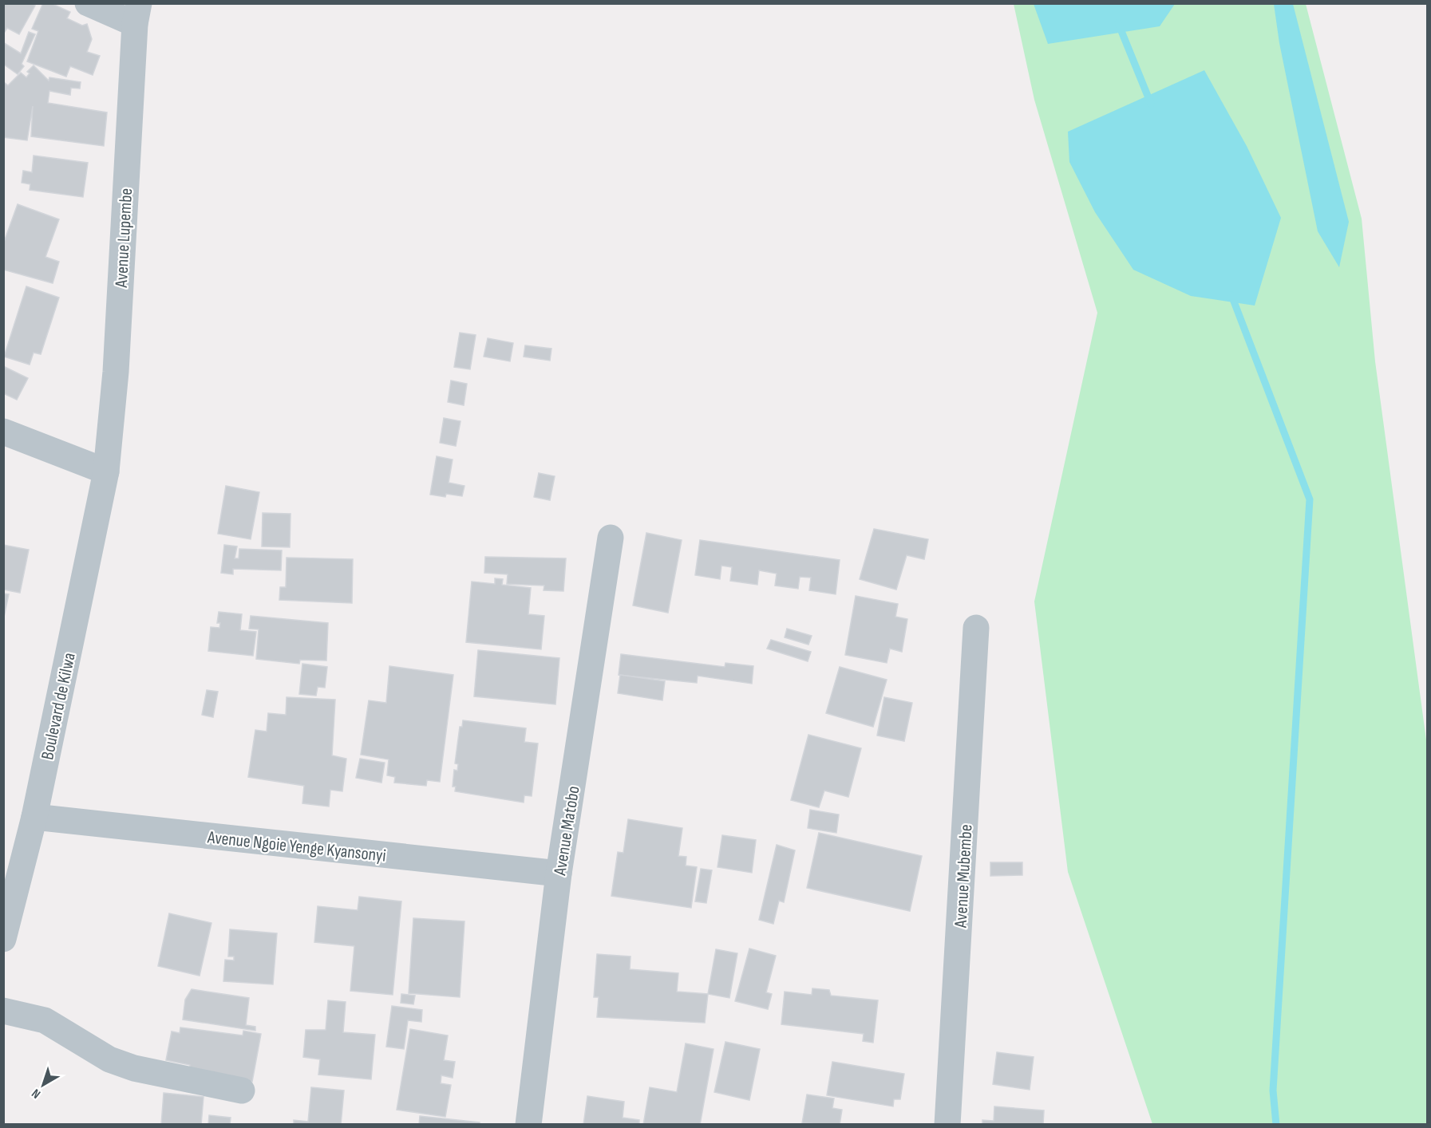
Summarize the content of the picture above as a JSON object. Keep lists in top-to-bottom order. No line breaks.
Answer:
{"streets":{"street":["Avenue Lupembe","Boulevard de Kilwa","Avenue Matobo","Avenue Ngoie Yenge Kyansonyi","Avenue Mubembe"]},"crossings":[["Avenue Lupembe","Boulevard de Kilwa"],["Boulevard de Kilwa","Avenue Ngoie Yenge Kyansonyi"],["Avenue Matobo","Avenue Ngoie Yenge Kyansonyi"]],"north":"bottom left"}
